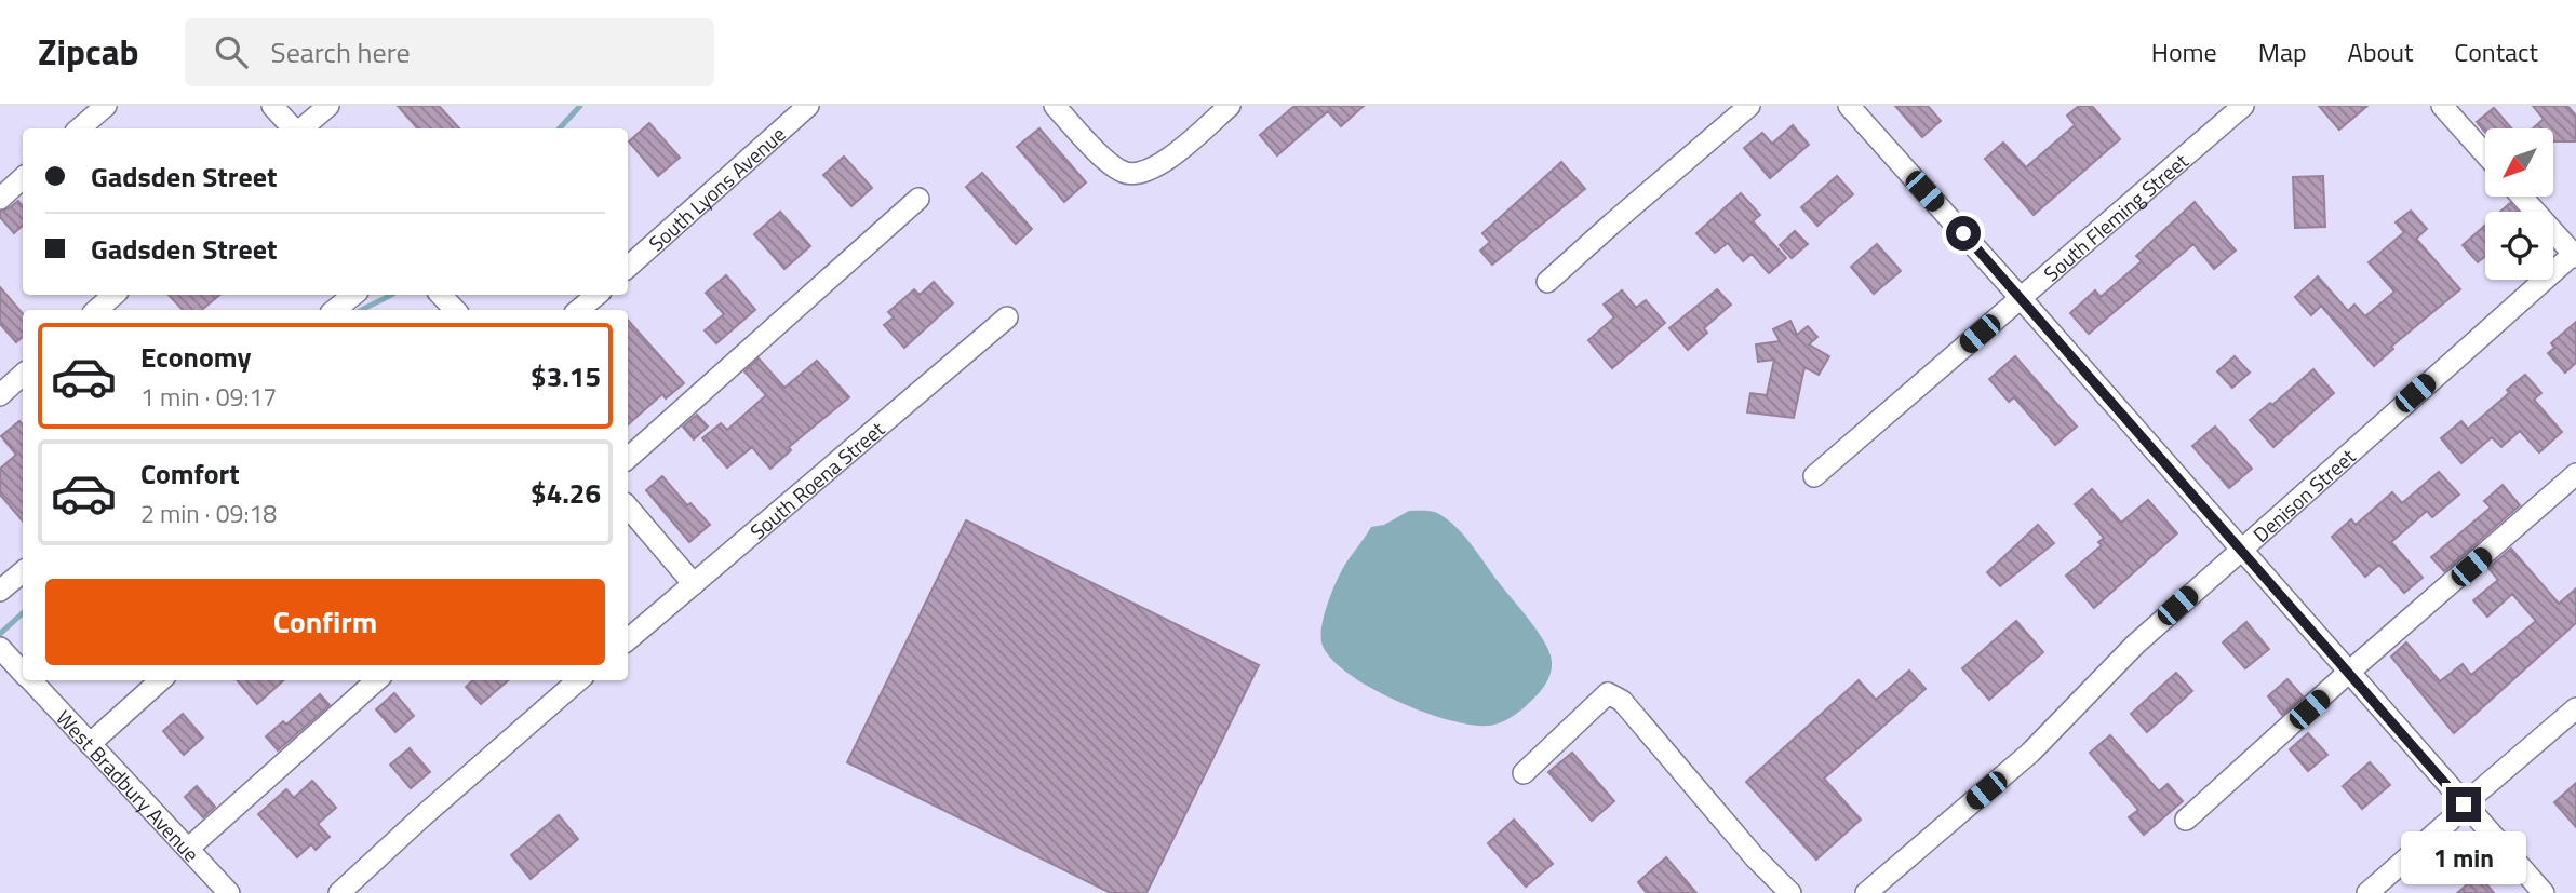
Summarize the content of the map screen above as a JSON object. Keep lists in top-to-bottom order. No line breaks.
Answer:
{"streets":{"street":["South Lyons Avenue","South Fleming Street","South Roena Street","Denison Street","West Bradbury Avenue"]},"north":"bottom left","page":{"header":"Zipcab","search":"Search here","nav":["Home","Map","About","Contact"],"banner":["Gadsden Street","Gadsden Street"],"list":[{"name":"Economy","note":"1 min · 09:17","value":"$3.15"},{"name":"Comfort","note":"2 min · 09:18","value":"$4.26"}],"buttons":"Confirm","bubble":"1 min"}}
